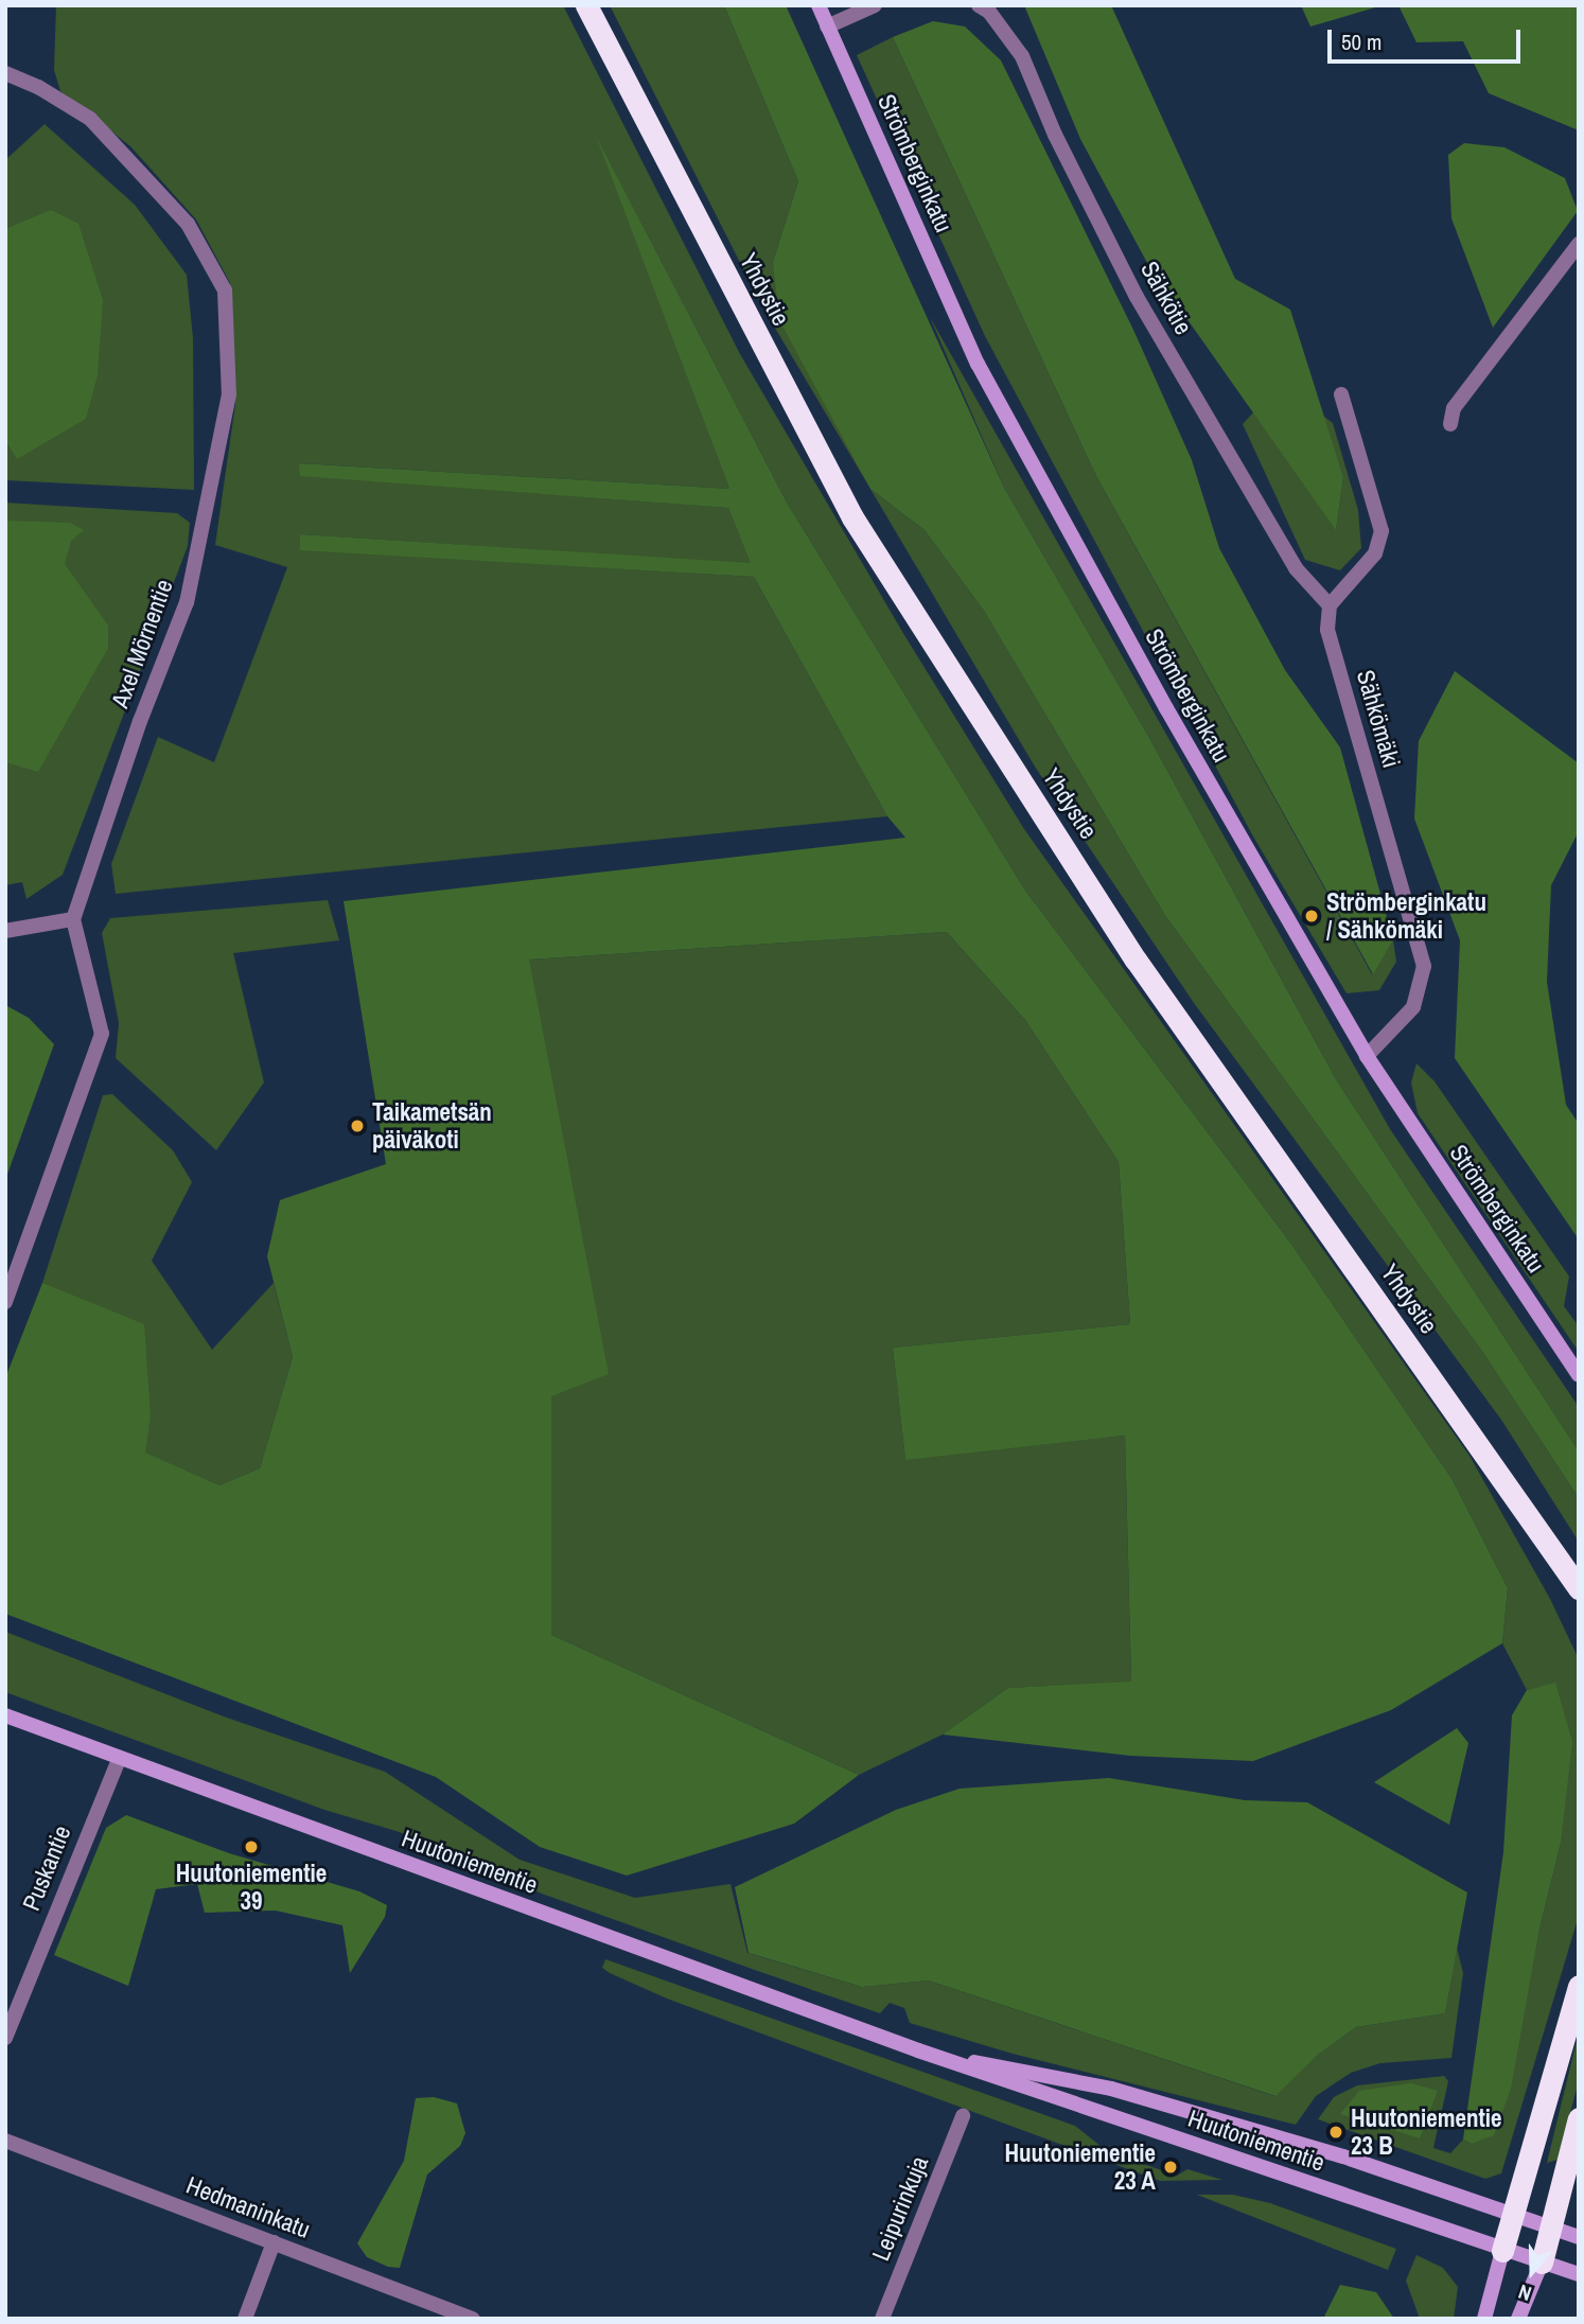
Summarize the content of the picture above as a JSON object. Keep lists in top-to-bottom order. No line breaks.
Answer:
{"streets":{"highway":["Yhdystie"],"main road":["Strömberginkatu","Huutoniementie"],"street":["Sähkötie","Axel Mörnentie","Sähkömäki","Puskantie","Hedmaninkatu","Leipurinkuja"]},"crossings":[["Strömberginkatu","Sähkömäki"],["Sähkötie","Sähkömäki"],["Huutoniementie","Puskantie"]],"places":["Strömberginkatu / Sähkömäki","Taikametsän päiväkoti","Huutoniementie 39","Huutoniementie 23 B","Huutoniementie 23 A"],"scale_bar":"50 m","north":"bottom"}
